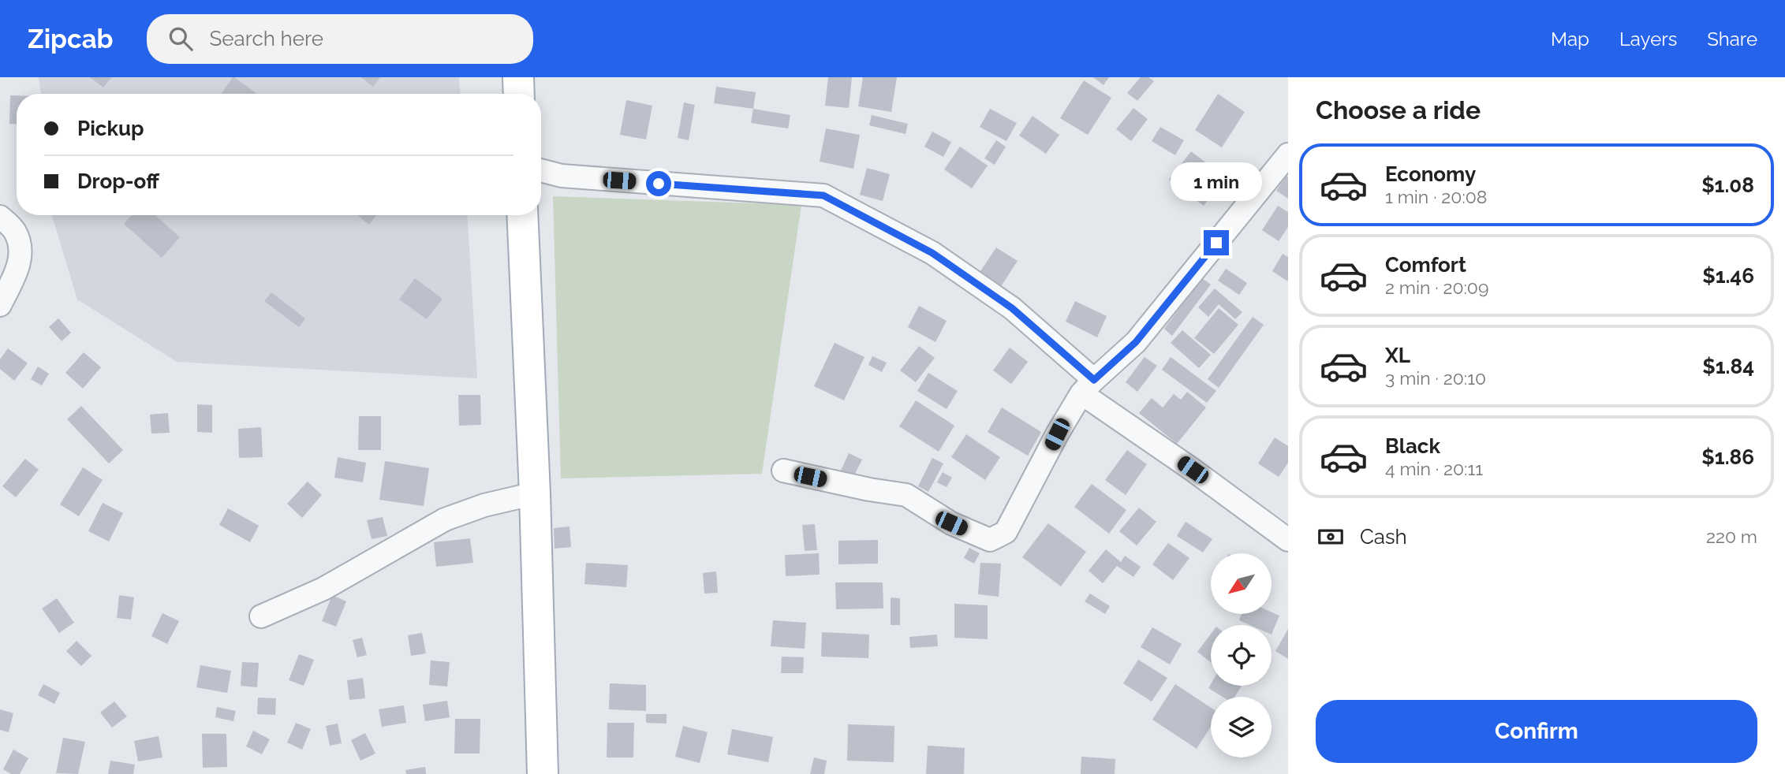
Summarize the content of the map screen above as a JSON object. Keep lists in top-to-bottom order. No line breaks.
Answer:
{"north":"bottom left","page":{"header":"Zipcab","search":"Search here","nav":["Map","Layers","Share"],"heading":"Choose a ride","banner":["Pickup","Drop-off"],"list":[{"name":"Economy","note":"1 min · 20:08","value":"$1.08"},{"name":"Comfort","note":"2 min · 20:09","value":"$1.46"},{"name":"XL","note":"3 min · 20:10","value":"$1.84"},{"name":"Black","note":"4 min · 20:11","value":"$1.86"}],"bubble":"1 min","pay":["Cash","220 m"],"buttons":"Confirm"}}
